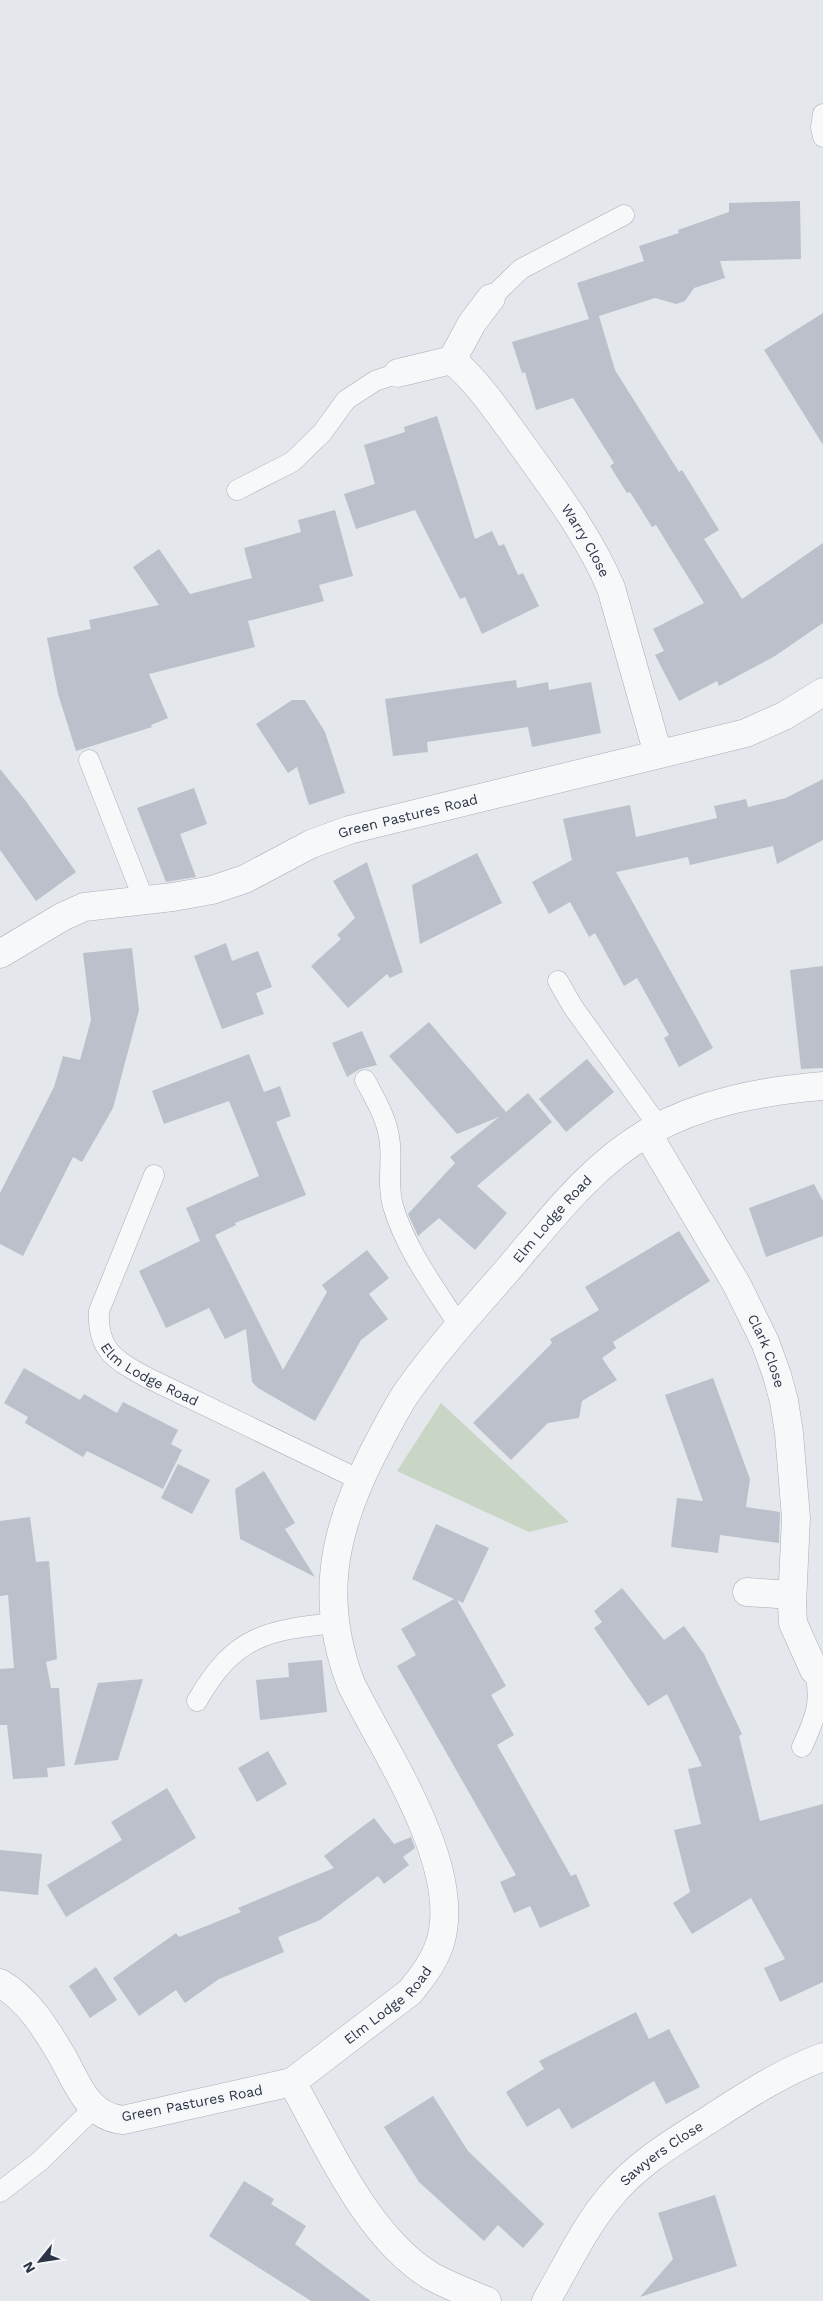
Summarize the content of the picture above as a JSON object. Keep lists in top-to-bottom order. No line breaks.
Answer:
{"streets":{"street":["Warry Close","Green Pastures Road","Elm Lodge Road","Clark Close","Sawyers Close"]},"crossings":[["Warry Close","Green Pastures Road"],["Green Pastures Road","Elm Lodge Road"],["Elm Lodge Road","Clark Close"]],"north":"bottom left"}
